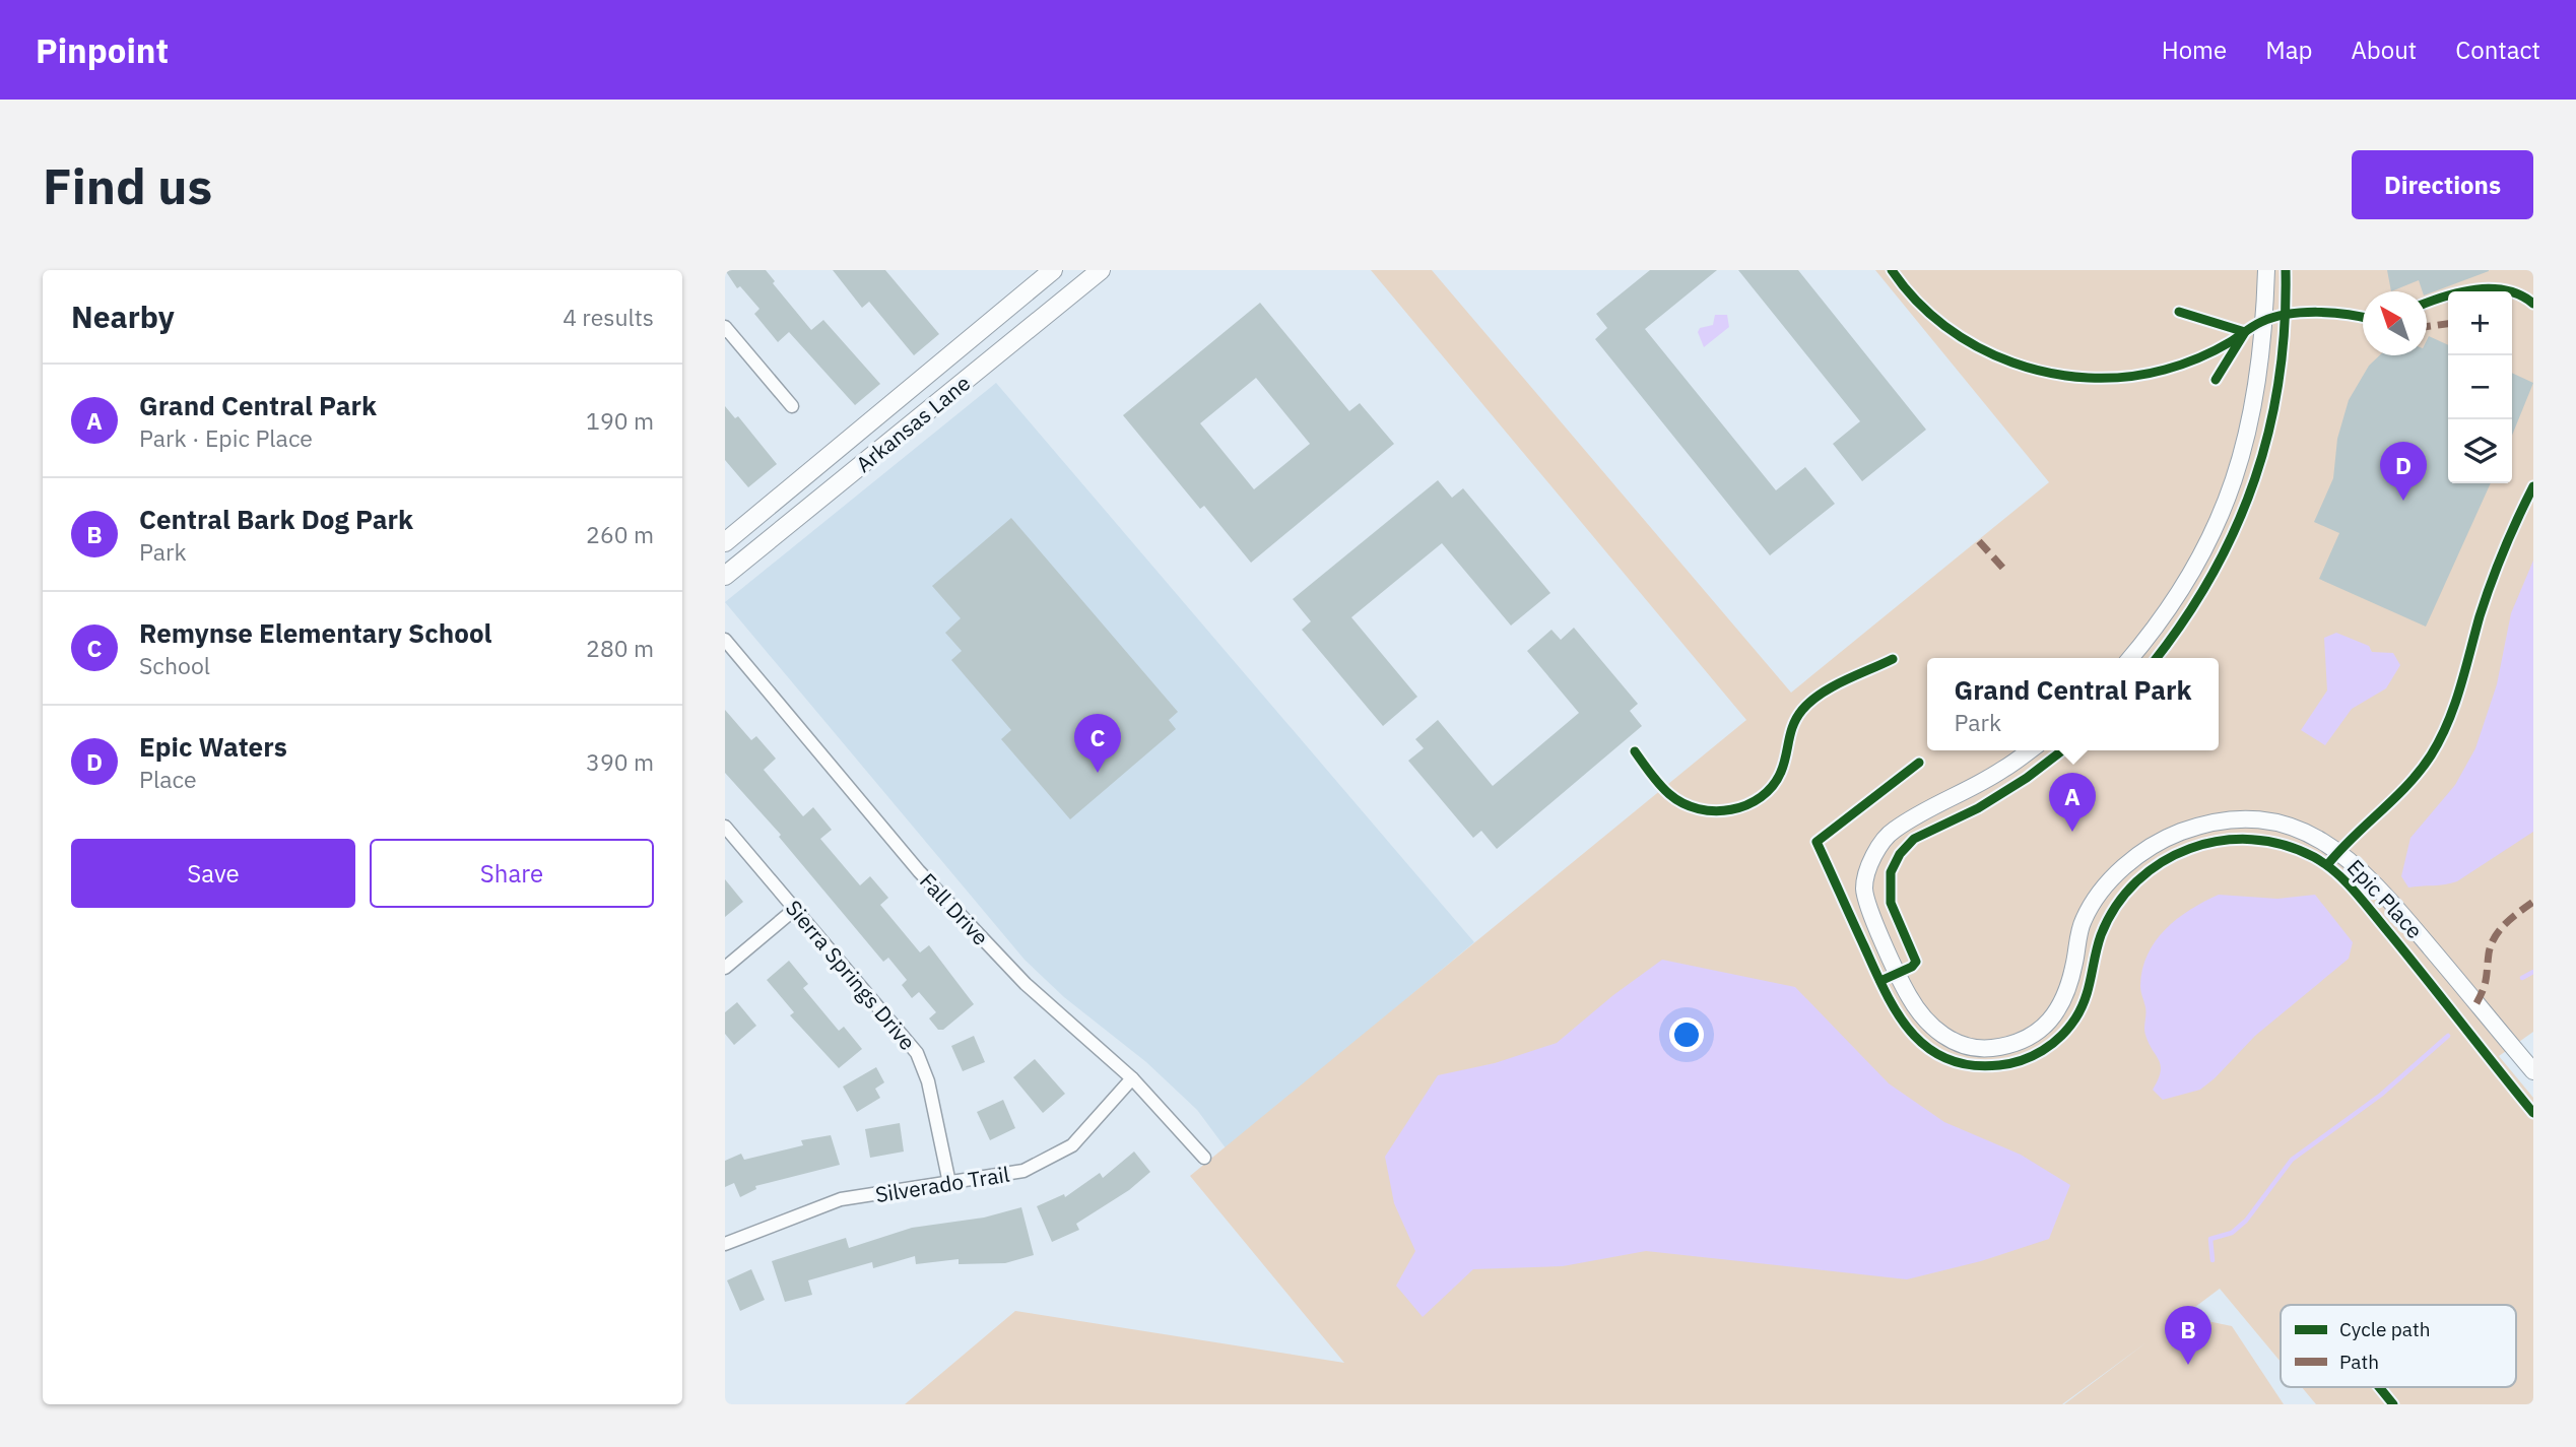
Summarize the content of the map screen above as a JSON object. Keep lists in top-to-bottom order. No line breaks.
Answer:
{"streets":{"main road":["Arkansas Lane"],"street":["Epic Place","Fall Drive","Sierra Springs Drive","Silverado Trail"]},"crossings":[["Fall Drive","Silverado Trail"],["Sierra Springs Drive","Silverado Trail"]],"legend":["Cycle path","Path"],"north":"top left","page":{"header":"Pinpoint","nav":["Home","Map","About","Contact"],"buttons":["Directions",["Save","Share"]],"title":"Find us","heading":["Nearby","4 results"],"map_buttons":["+","−"],"list":[{"mark":"A","name":"Grand Central Park","note":"Park · Epic Place","value":"190 m"},{"mark":"B","name":"Central Bark Dog Park","note":"Park","value":"260 m"},{"mark":"C","name":"Remynse Elementary School","note":"School","value":"280 m"},{"mark":"D","name":"Epic Waters","note":"Place","value":"390 m"}],"pins":["D","C","A","B"],"popup":["Grand Central Park","Park"]}}
